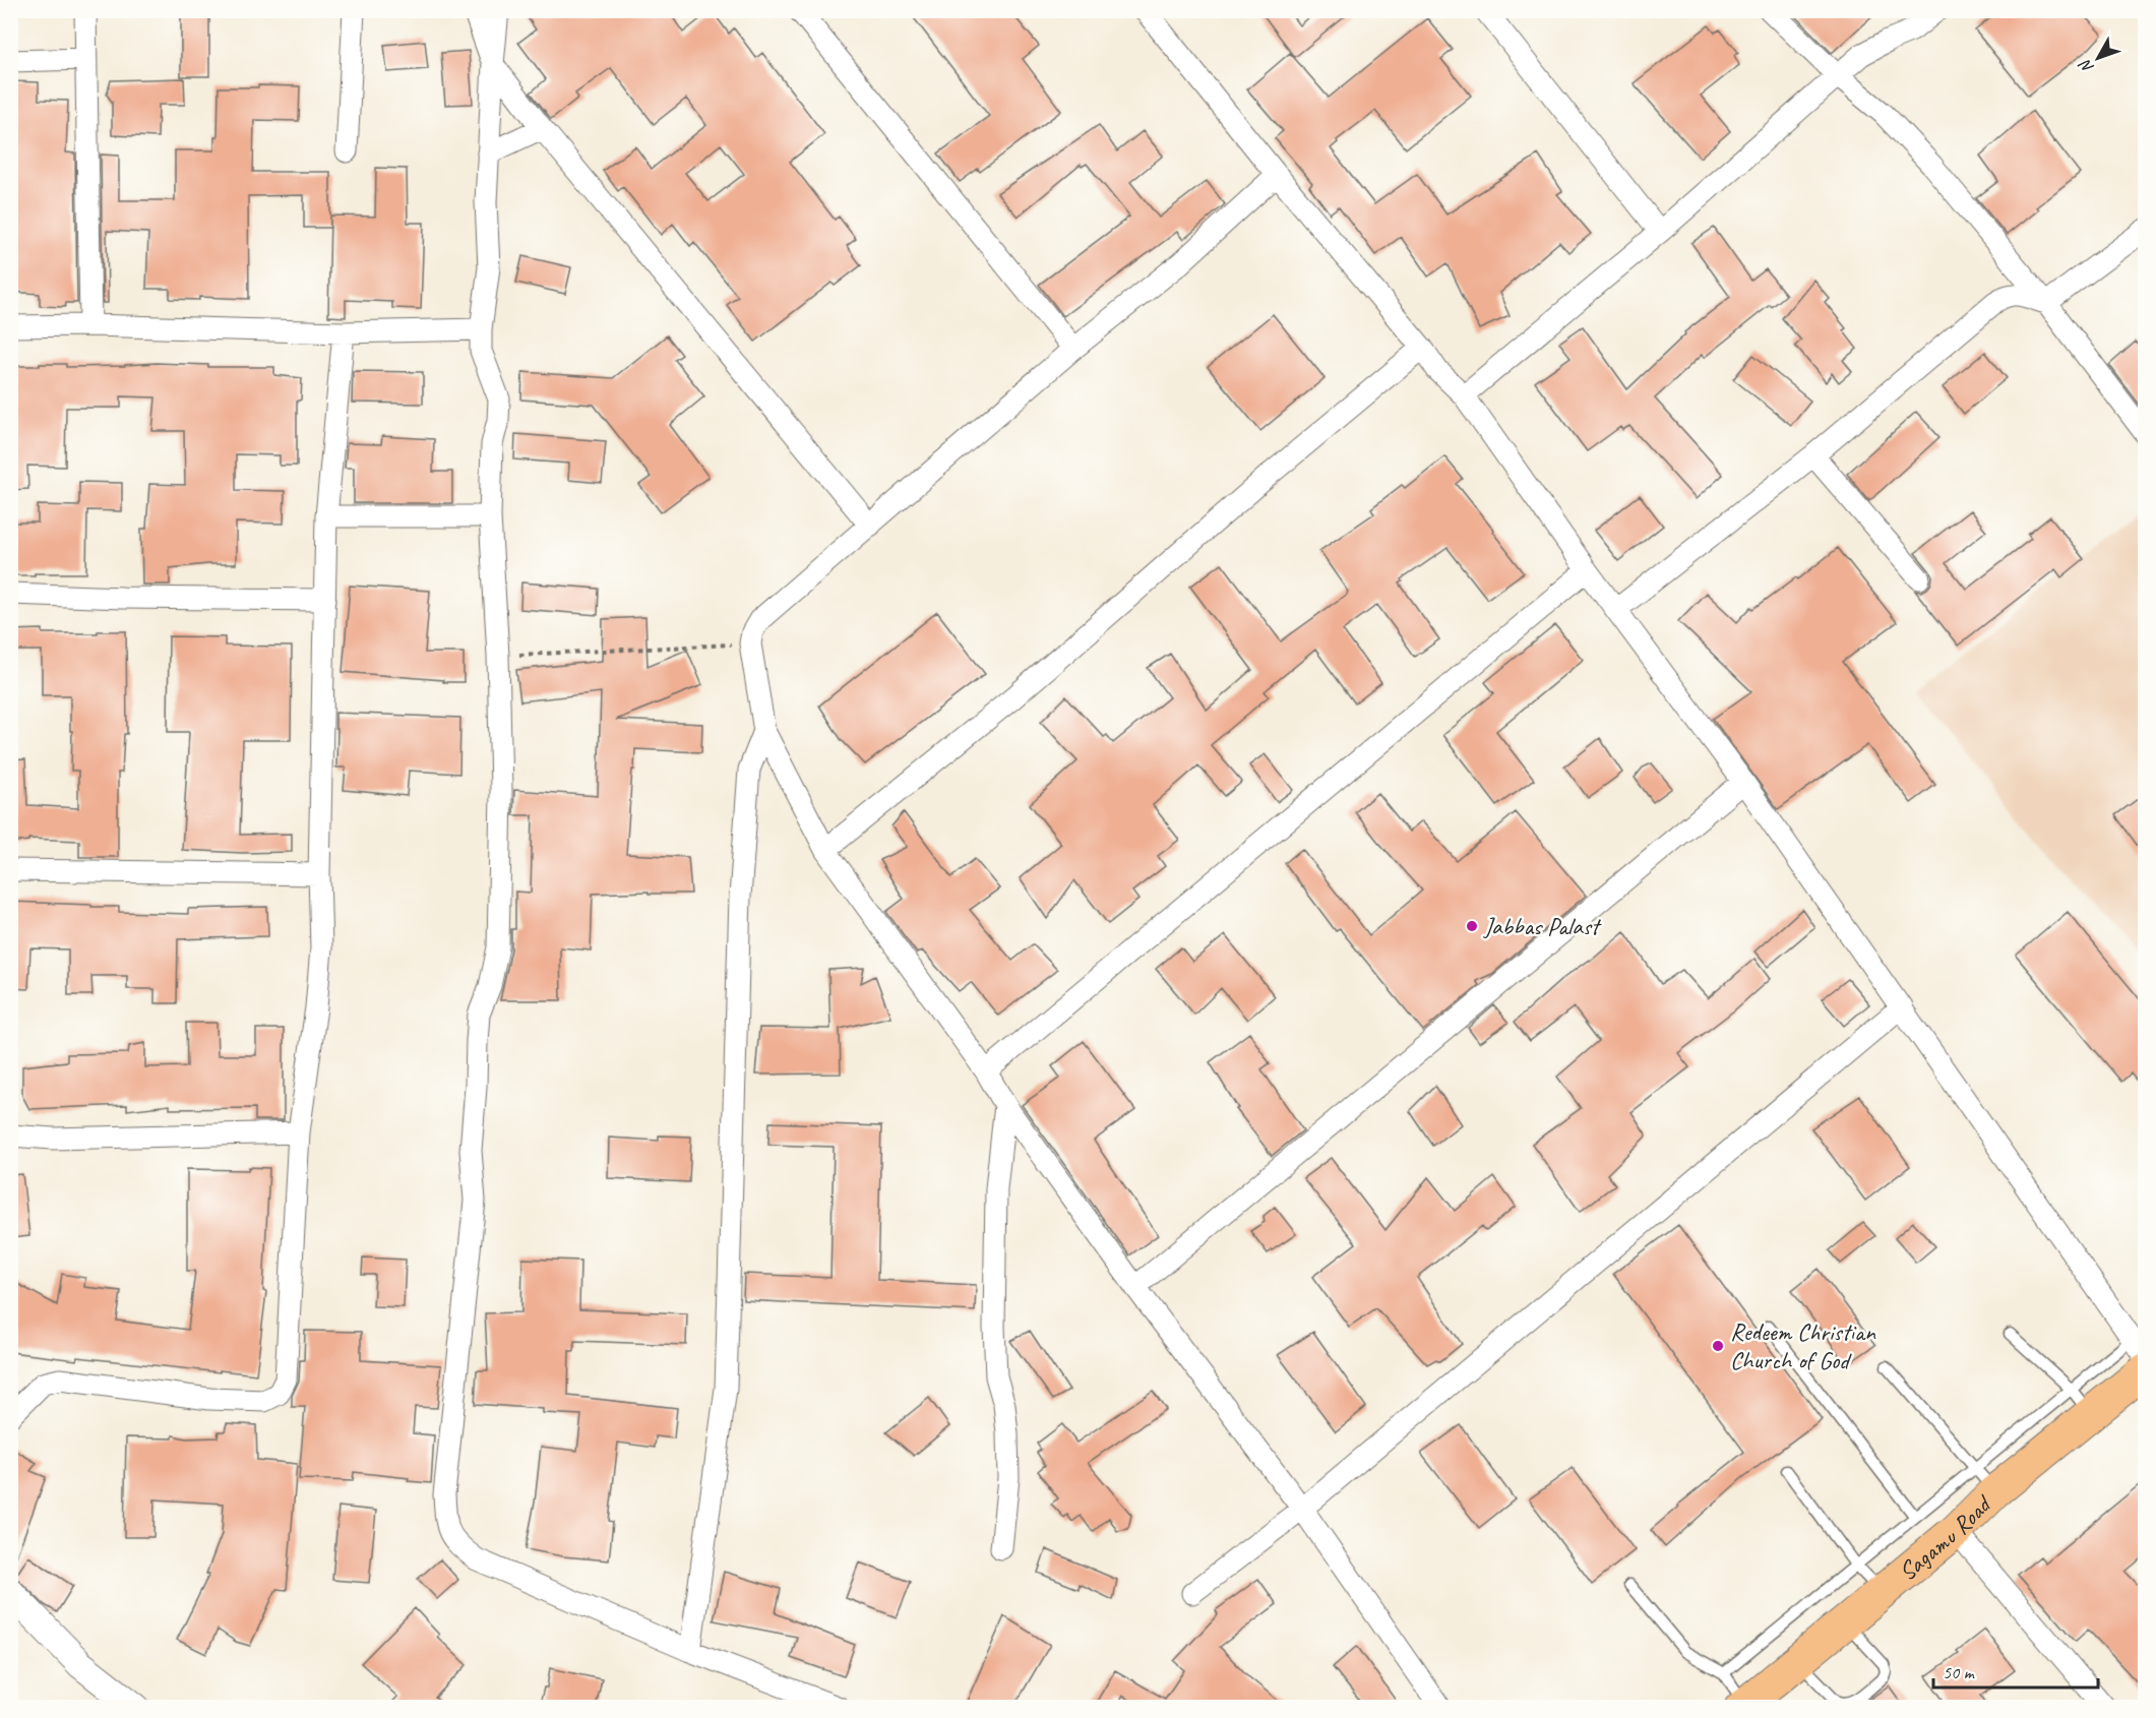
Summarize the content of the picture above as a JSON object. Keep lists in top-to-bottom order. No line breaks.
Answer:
{"streets":{"highway":["Sagamu Road"]},"places":["Jabbas Palast","Redeem Christian Church of God"],"scale_bar":"50 m","north":"bottom left"}
